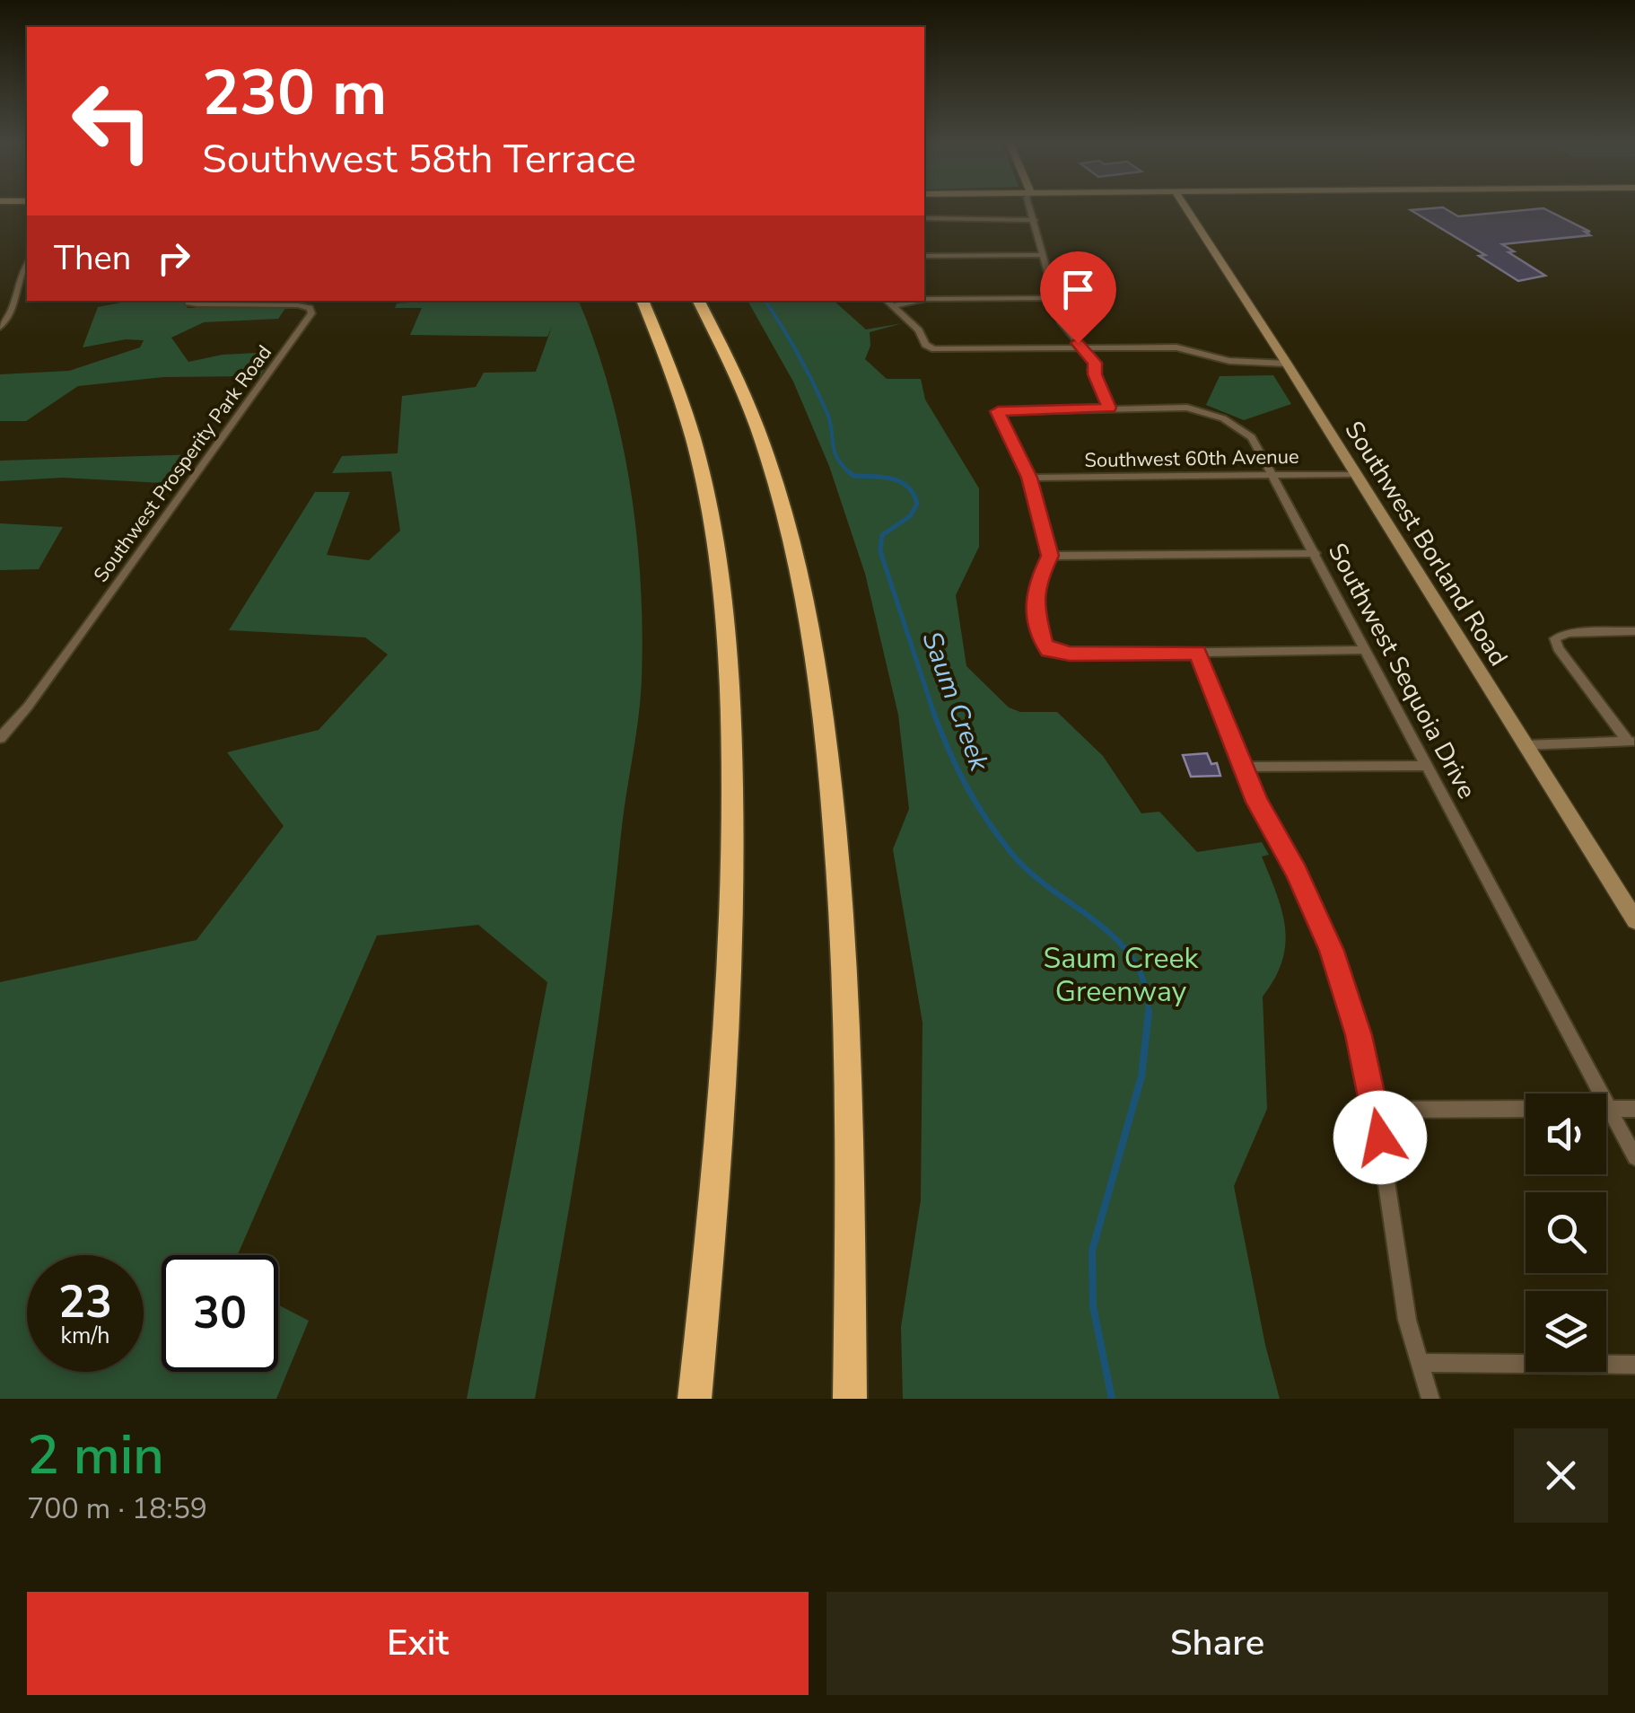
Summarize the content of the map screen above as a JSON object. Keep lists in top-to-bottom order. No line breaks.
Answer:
{"streets":{"main road":["Southwest Borland Road"],"street":["Southwest 60th Avenue","Southwest Prosperity Park Road","Southwest Sequoia Drive"]},"crossings":[["Southwest 60th Avenue","Southwest Borland Road"],["Southwest 60th Avenue","Southwest Sequoia Drive"]],"water":["Saum Creek"],"parks":["Saum Creek Greenway"],"page":{"turn":["230 m","Southwest 58th Terrace"],"then":"Then","speed":"23 km/h","limit":"30","heading":["2 min","700 m · 18:59"],"buttons":["Exit","Share"]}}
